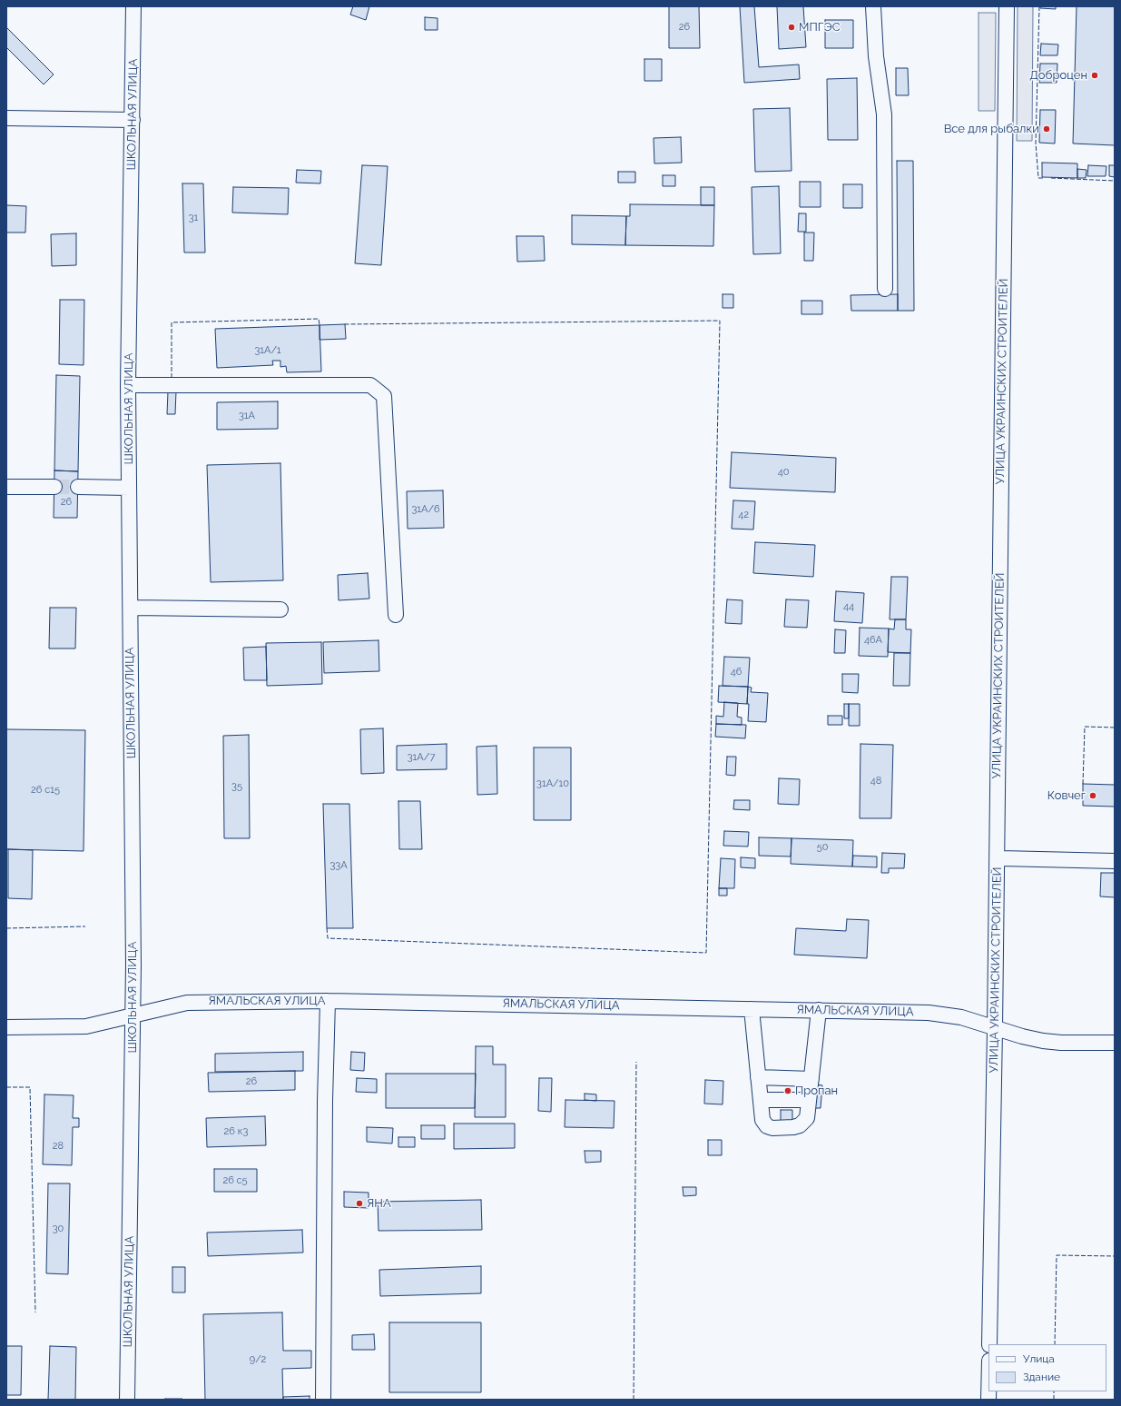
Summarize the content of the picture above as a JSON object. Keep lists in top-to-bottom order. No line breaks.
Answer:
{"streets":{"street":["ШКОЛЬНАЯ УЛИЦА","УЛИЦА УКРАИНСКИХ СТРОИТЕЛЕЙ","ЯМАЛЬСКАЯ УЛИЦА"]},"crossings":[["ШКОЛЬНАЯ УЛИЦА","ЯМАЛЬСКАЯ УЛИЦА"],["УЛИЦА УКРАИНСКИХ СТРОИТЕЛЕЙ","ЯМАЛЬСКАЯ УЛИЦА"]],"places":["МПГЭС","Доброцен","Все для рыбалки","Ковчег","Пропан","ЯНА"],"house_numbers":["26","31","31А/1","31А","40","26","31А/6","42","44","46А","46","31А/7","48","31А/10","35","26 c15","50","33А","26","26 к3","28","26 с5","30","9/2"],"legend":["Улица","Здание"]}
